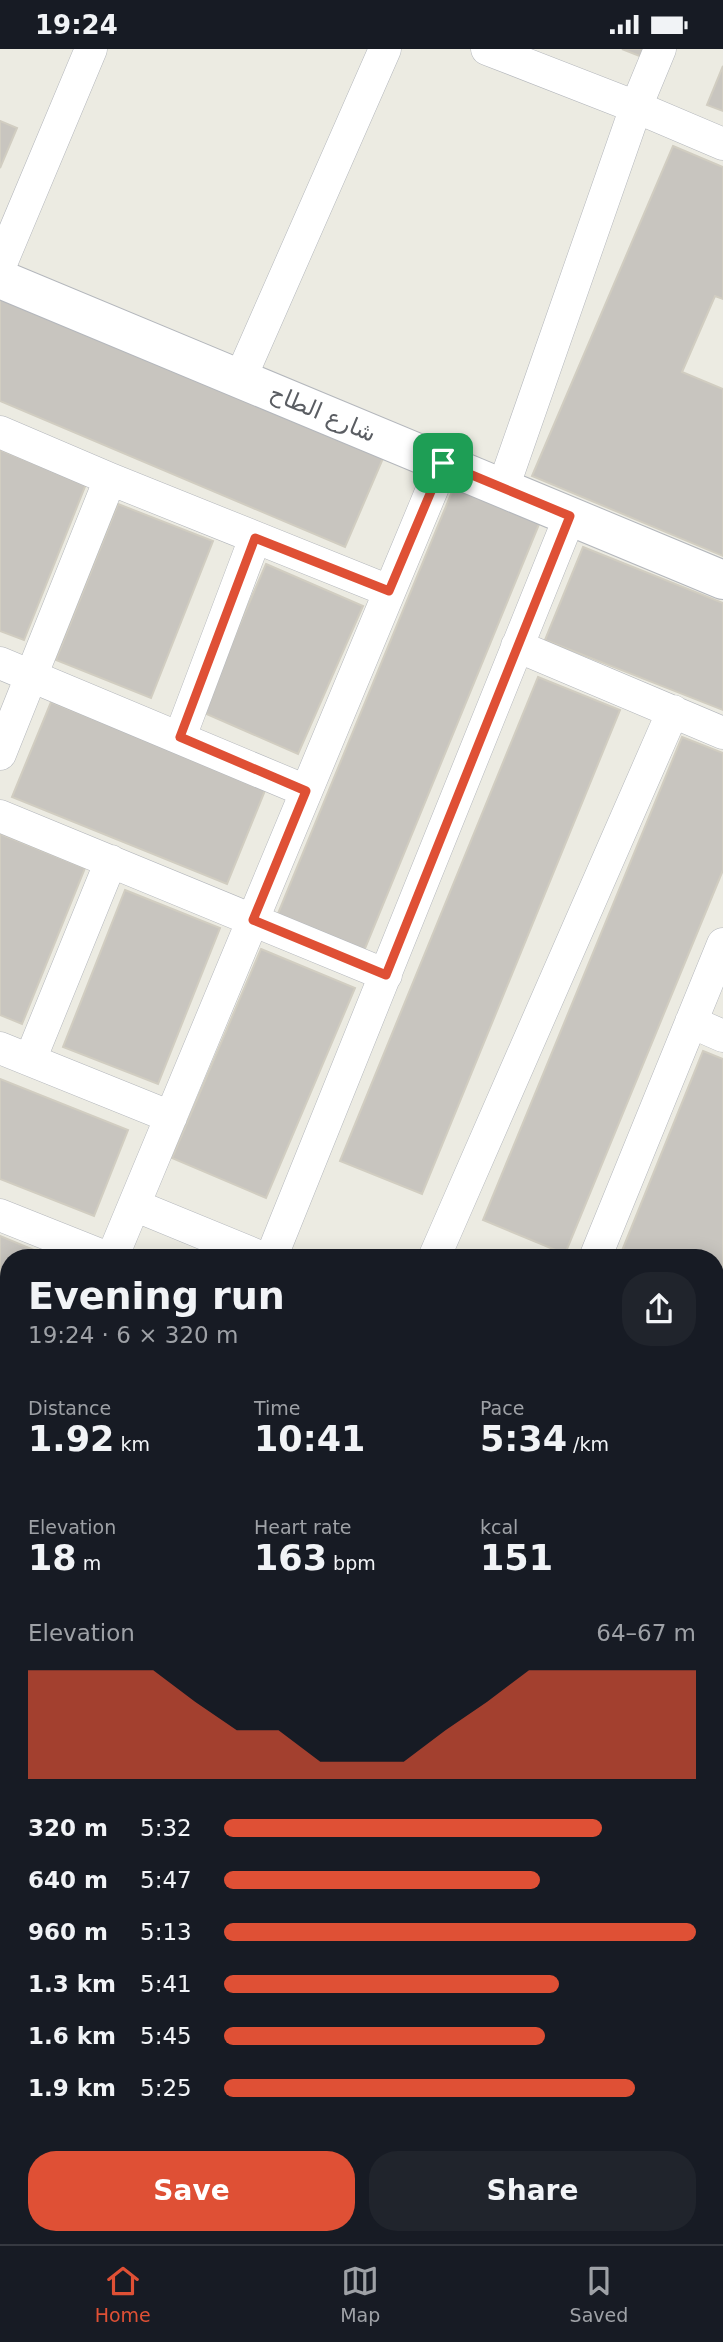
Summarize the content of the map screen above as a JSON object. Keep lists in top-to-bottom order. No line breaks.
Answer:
{"streets":{"street":["شارع الطاح"]},"page":{"status":"19:24","heading":["Evening run","19:24 · 6 × 320 m"],"stats":[["Distance","1.92 km"],["Time","10:41"],["Pace","5:34 /km"],["Elevation","18 m"],["Heart rate","163 bpm"],["kcal","151"]],"chart":["Elevation","64–67 m"],"list":[{"name":"320 m","note":"5:32"},{"name":"640 m","note":"5:47"},{"name":"960 m","note":"5:13"},{"name":"1.3 km","note":"5:41"},{"name":"1.6 km","note":"5:45"},{"name":"1.9 km","note":"5:25"}],"buttons":["Save","Share"],"tabs":["Home","Map","Saved"]}}
